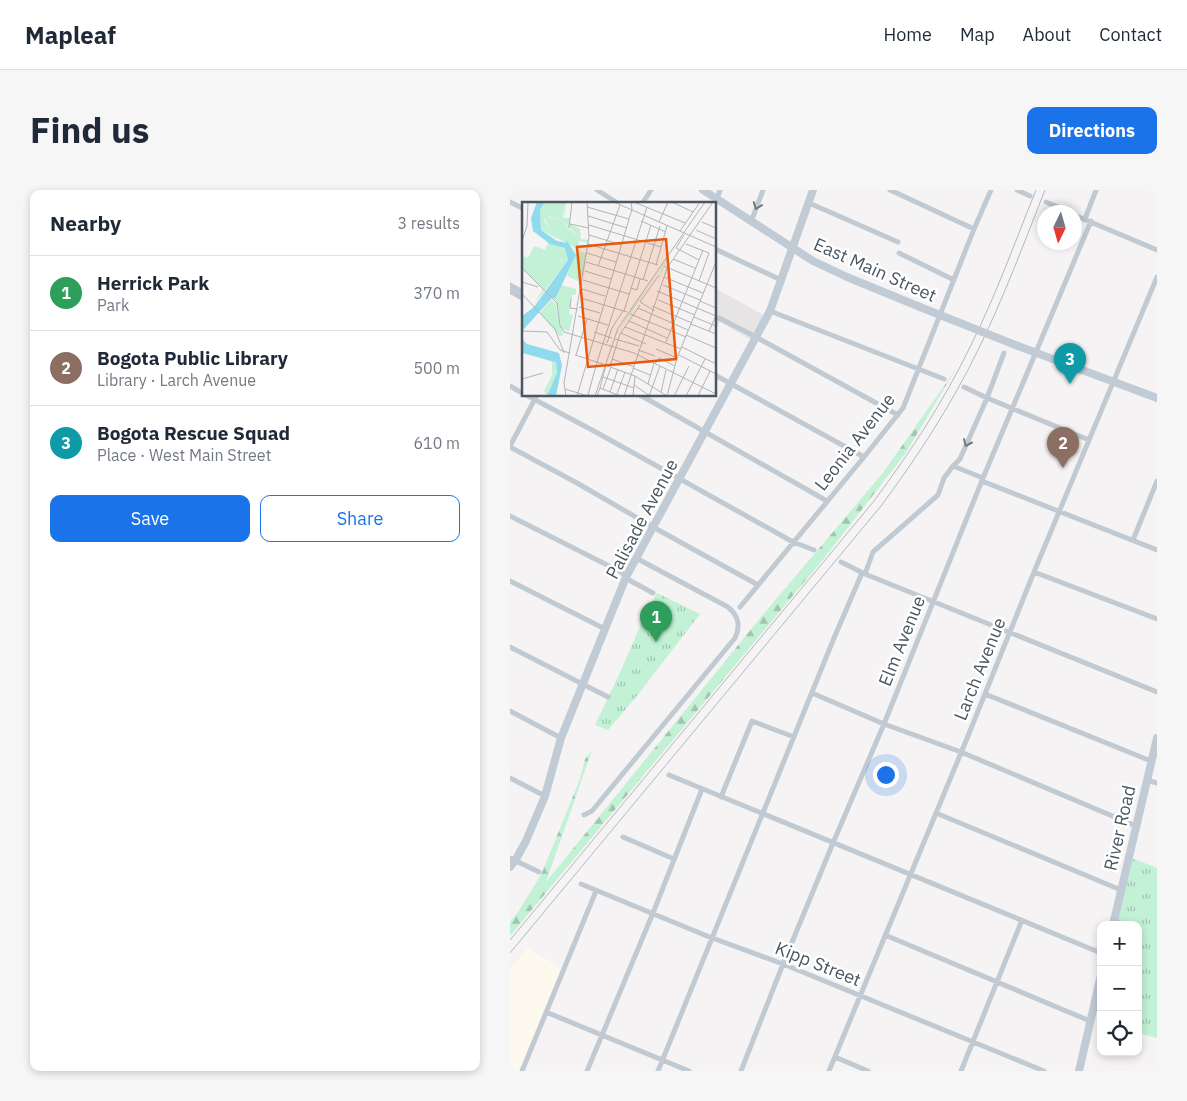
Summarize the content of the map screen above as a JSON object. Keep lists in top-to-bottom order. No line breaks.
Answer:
{"streets":{"main road":["East Main Street","Palisade Avenue","River Road"],"street":["Leonia Avenue","Elm Avenue","Larch Avenue","Kipp Street"]},"crossings":[["East Main Street","Palisade Avenue"],["East Main Street","Elm Avenue"],["East Main Street","Larch Avenue"],["Elm Avenue","Kipp Street"],["Larch Avenue","Kipp Street"]],"north":"bottom","page":{"header":"Mapleaf","nav":["Home","Map","About","Contact"],"title":"Find us","buttons":["Directions",["Save","Share"]],"heading":["Nearby","3 results"],"list":[{"mark":"1","name":"Herrick Park","note":"Park","value":"370 m"},{"mark":"2","name":"Bogota Public Library","note":"Library · Larch Avenue","value":"500 m"},{"mark":"3","name":"Bogota Rescue Squad","note":"Place · West Main Street","value":"610 m"}],"pins":["3","2","1"],"map_buttons":["+","−"]}}
